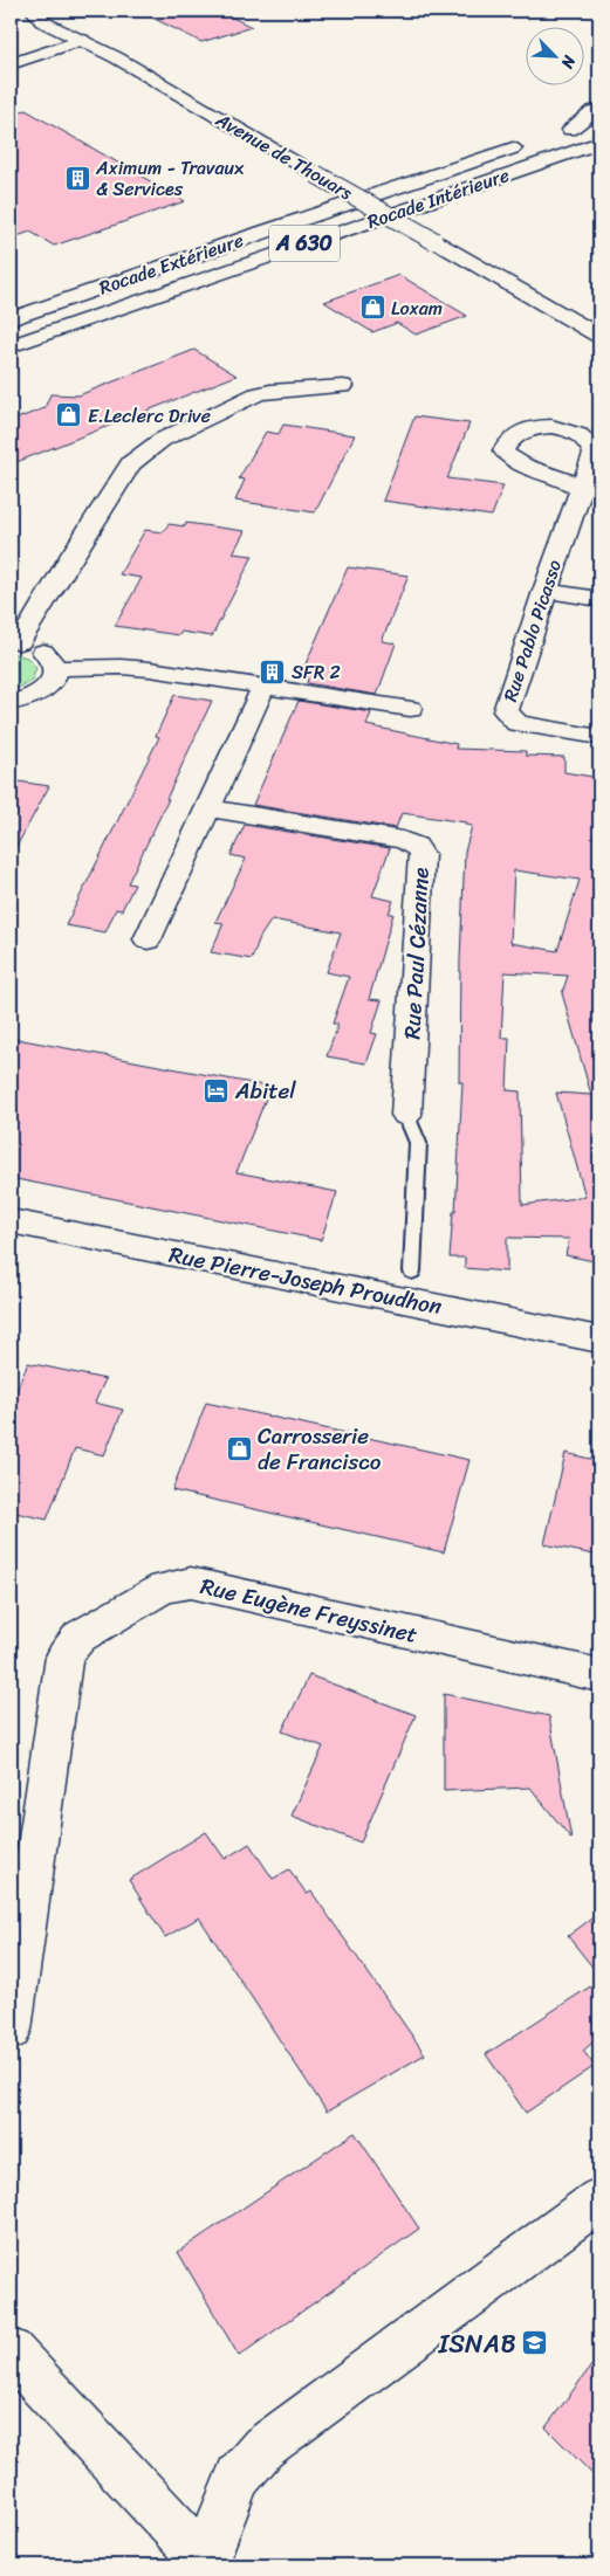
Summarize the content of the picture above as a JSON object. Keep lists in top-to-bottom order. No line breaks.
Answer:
{"streets":{"main road":["Avenue de Thouars","Rocade Intérieure","A 630","Rocade Extérieure","Rue Pablo Picasso","Rue Paul Cézanne","Rue Pierre-Joseph Proudhon","Rue Eugène Freyssinet"]},"places":{"building":["Aximum - Travaux & Services","SFR 2"],"shop":["Loxam","E.Leclerc Drive","Carrosserie de Francisco"],"hotel":["Abitel"],"school or university":["ISNAB"]},"north":"bottom right"}
